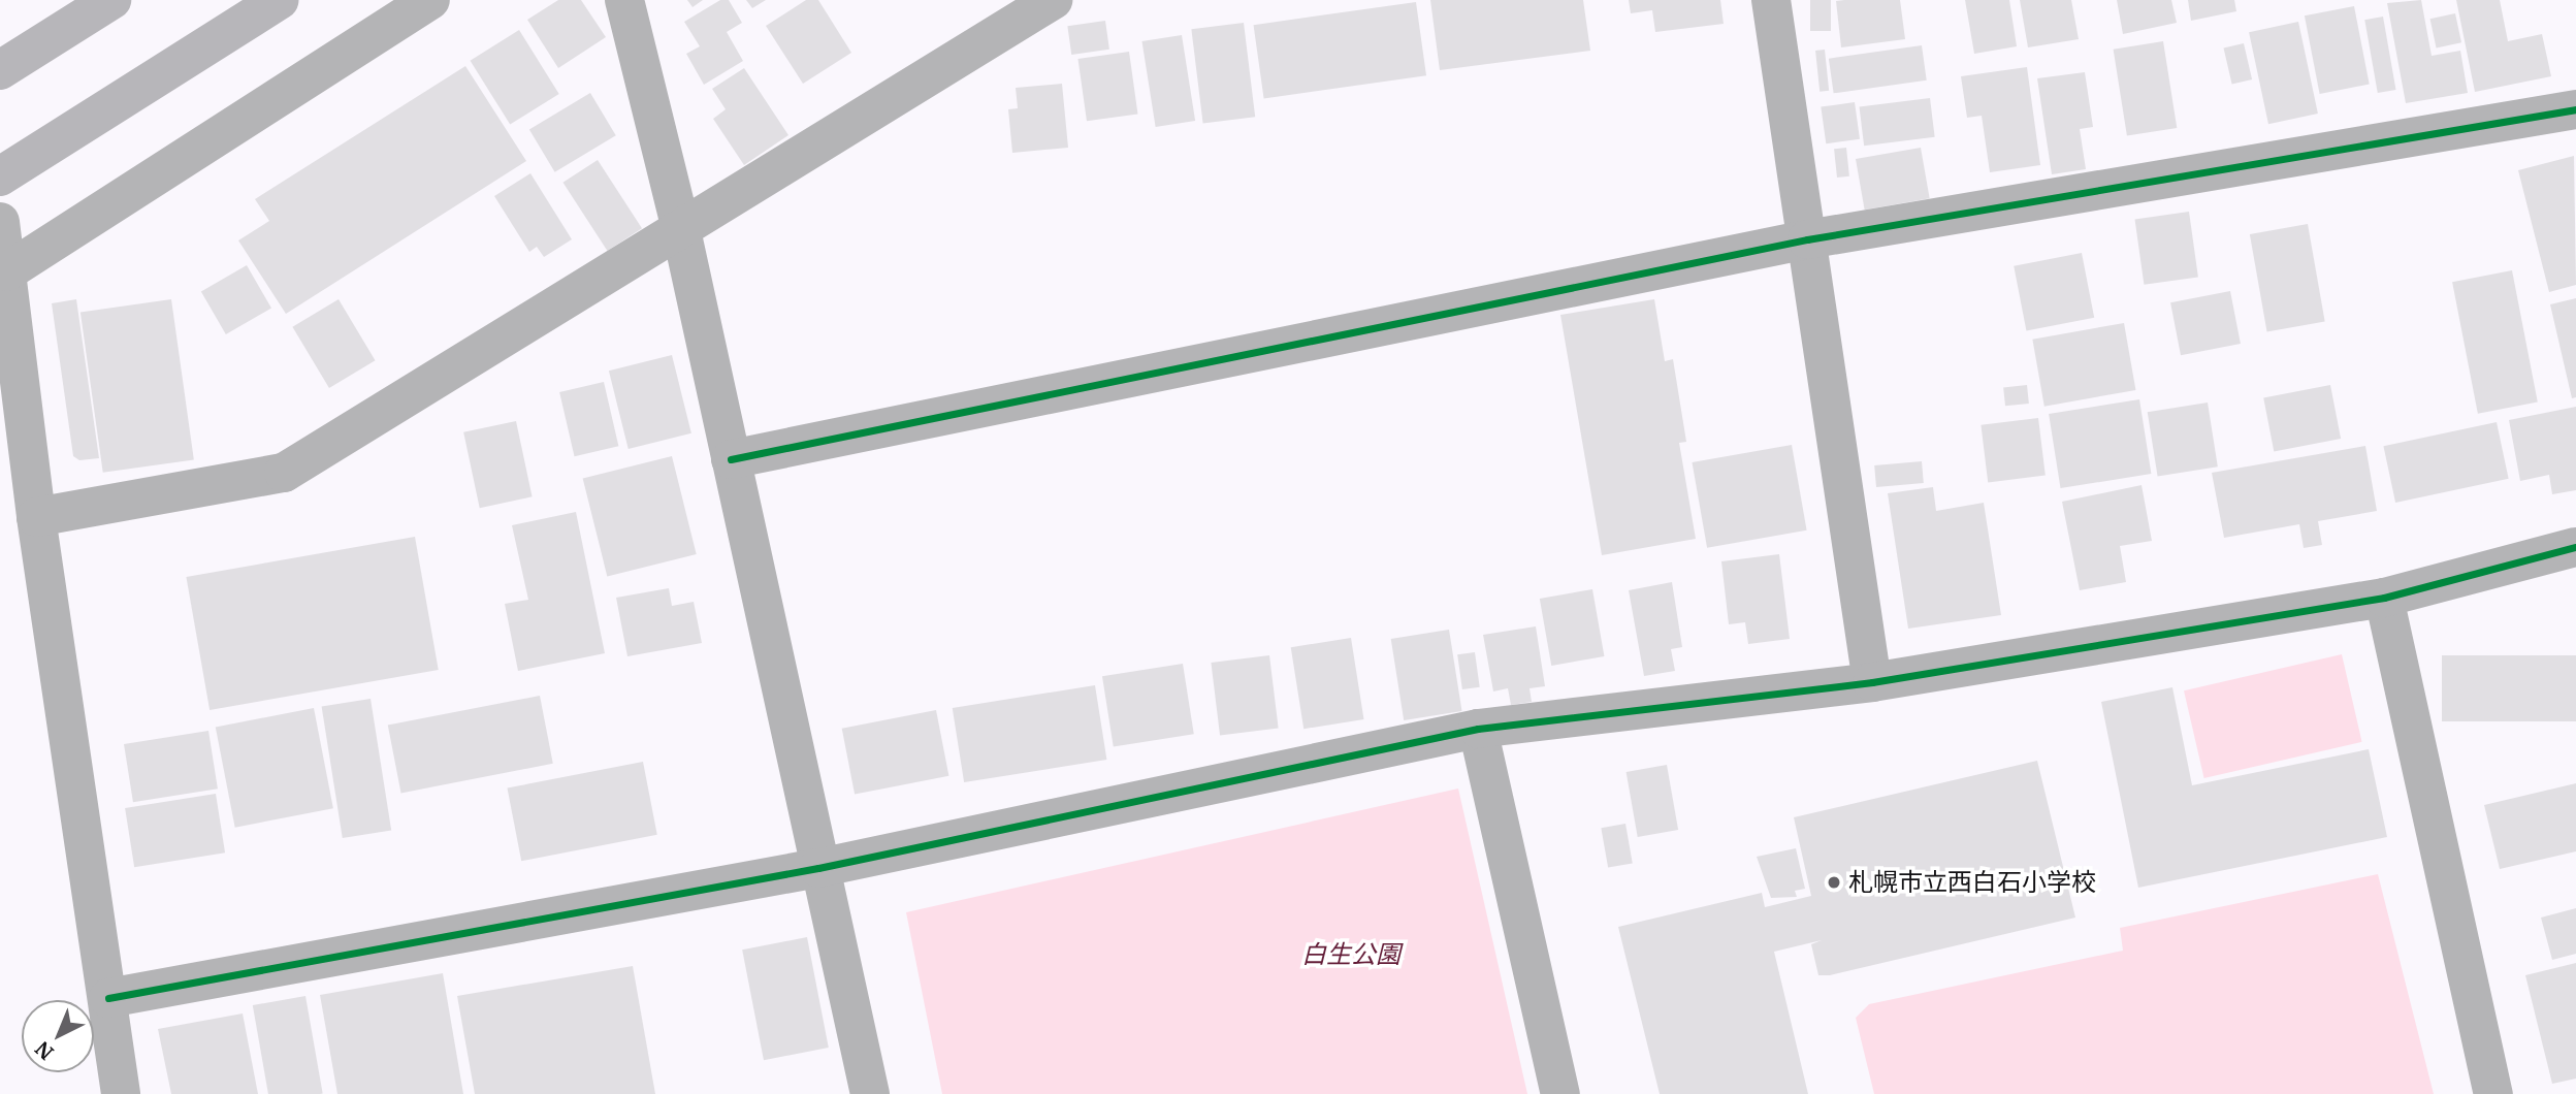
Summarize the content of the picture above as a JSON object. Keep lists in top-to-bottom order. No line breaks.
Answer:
{"parks":["白生公園"],"places":["札幌市立西白石小学校"],"north":"bottom left"}
